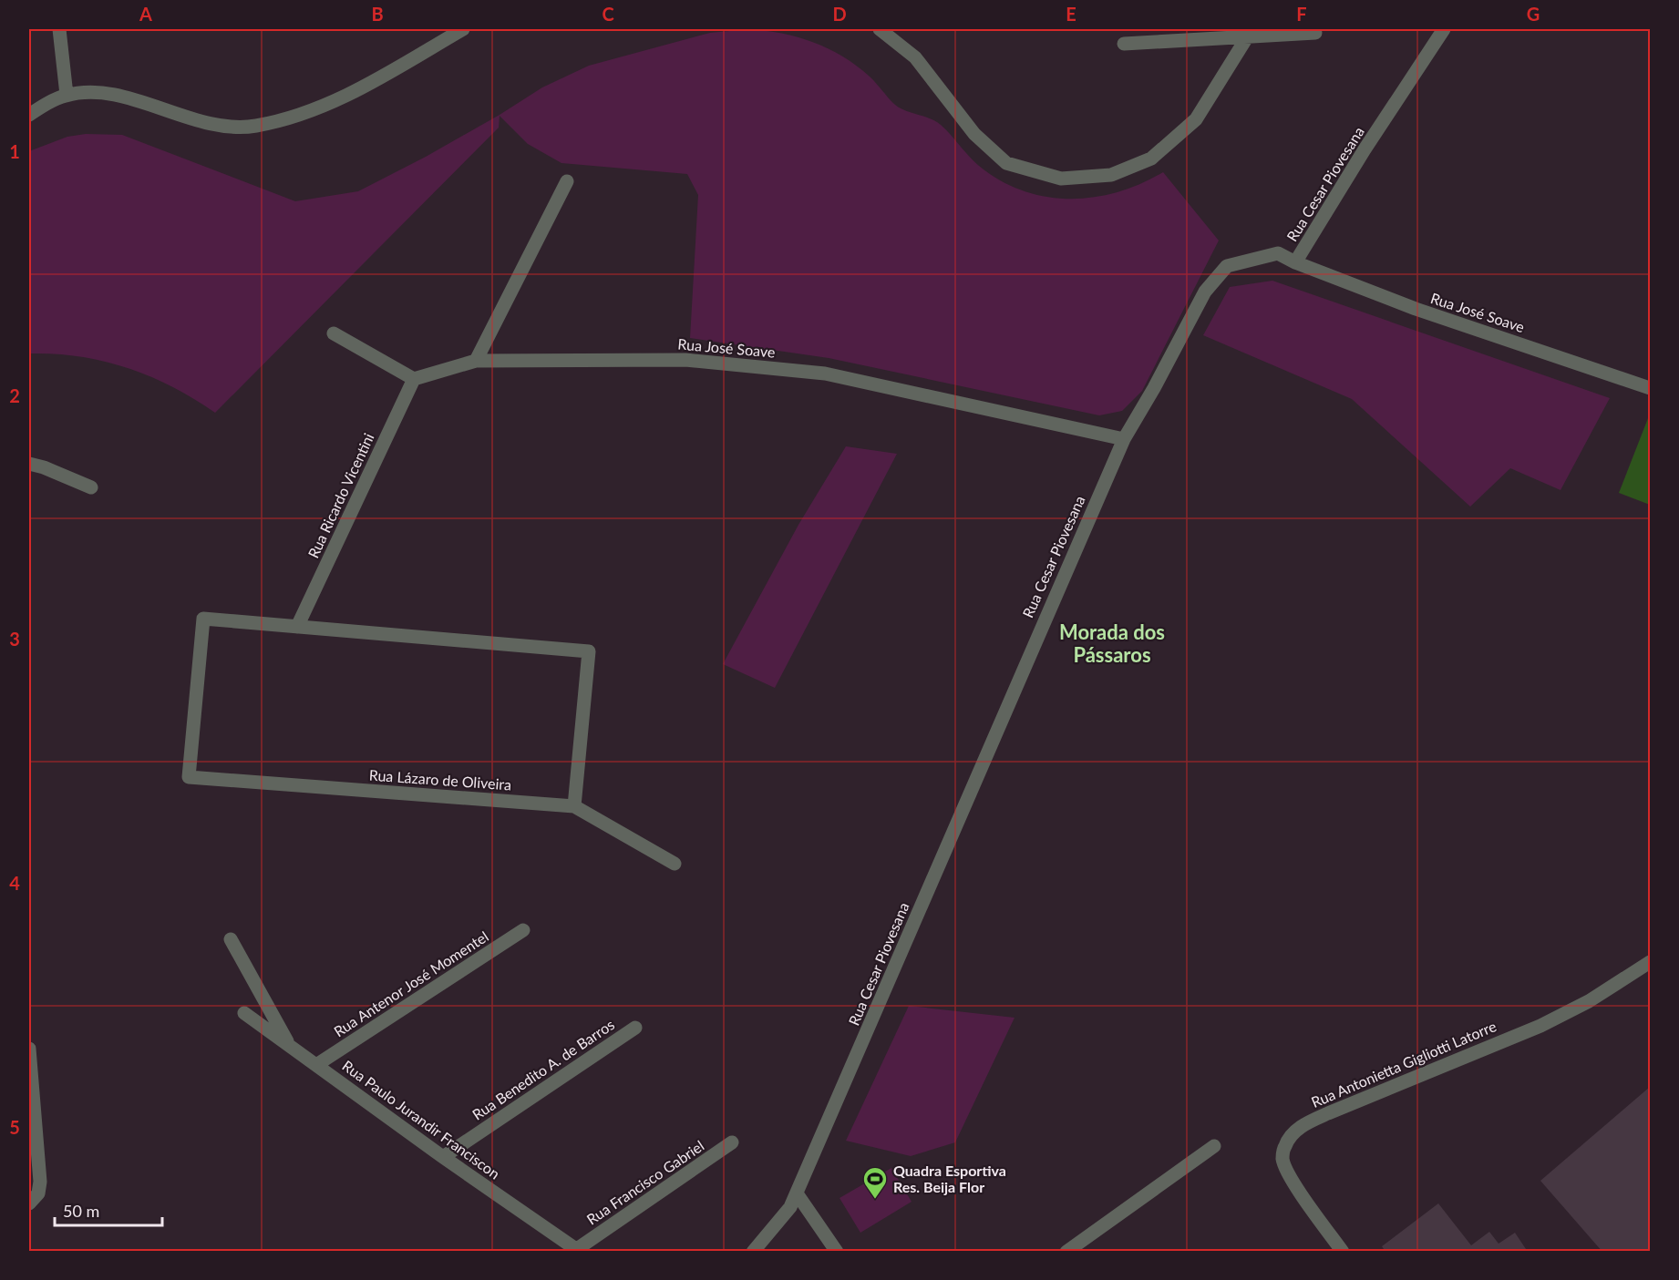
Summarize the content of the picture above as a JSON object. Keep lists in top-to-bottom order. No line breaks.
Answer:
{"streets":{"street":["Rua Cesar Piovesana","Rua José Soave","Rua Ricardo Vicentini","Rua Lázaro de Oliveira","Rua Antenor José Momentel","Rua Antonietta Gigliotti Latorre","Rua Benedito A. de Barros","Rua Paulo Jurandir Franciscon","Rua Francisco Gabriel"]},"crossings":[["Rua Cesar Piovesana","Rua José Soave"],["Rua José Soave","Rua Ricardo Vicentini"],["Rua Ricardo Vicentini","Rua Lázaro de Oliveira"],["Rua Antenor José Momentel","Rua Paulo Jurandir Franciscon"],["Rua Benedito A. de Barros","Rua Paulo Jurandir Franciscon"],["Rua Paulo Jurandir Franciscon","Rua Francisco Gabriel"]],"districts":["Morada dos Pássaros"],"places":{"sports":["Quadra Esportiva Res. Beija Flor"]},"scale_bar":"50 m","grid":{"columns":["A","B","C","D","E","F","G"],"rows":["1","2","3","4","5"]}}
